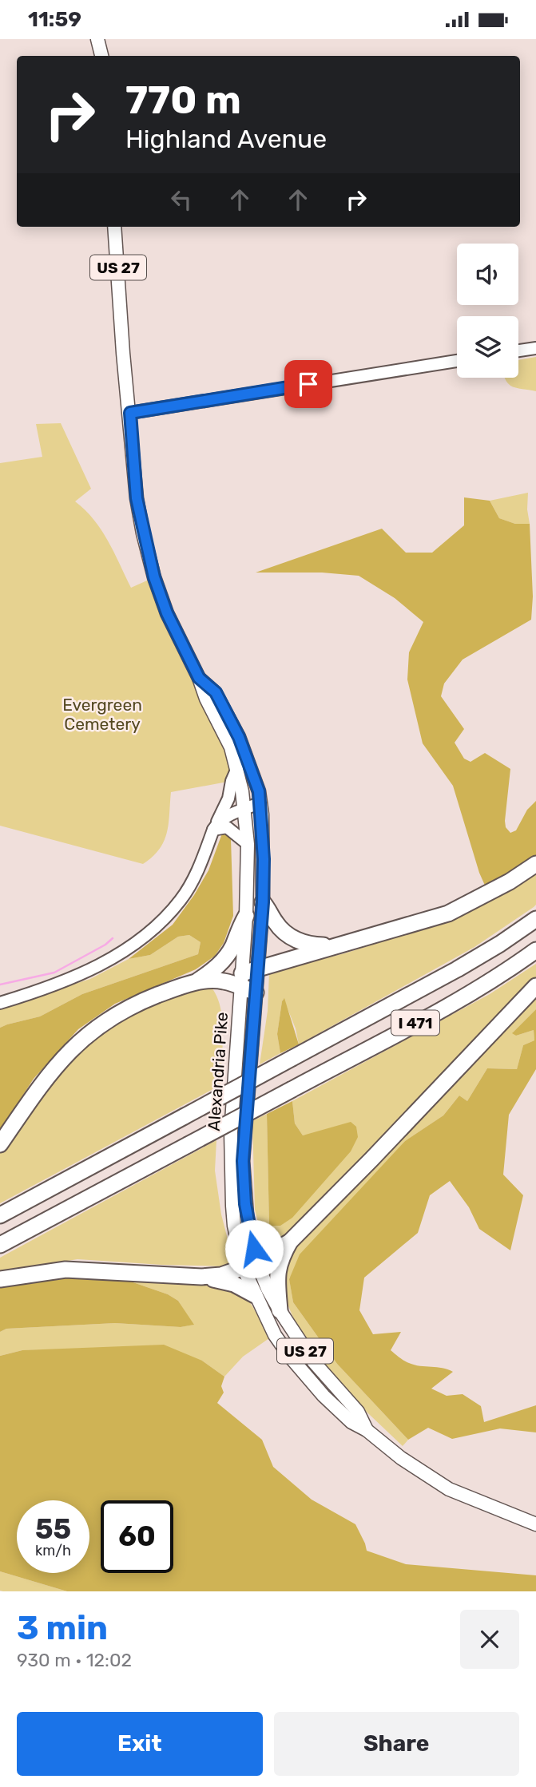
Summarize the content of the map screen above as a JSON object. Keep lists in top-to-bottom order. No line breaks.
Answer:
{"streets":{"highway":["I 471"],"main road":["US 27","Alexandria Pike"]},"parks":["Evergreen Cemetery"],"page":{"status":"11:59","turn":["770 m","Highland Avenue"],"speed":"55 km/h","limit":"60","heading":["3 min","930 m · 12:02"],"buttons":["Exit","Share"]}}
